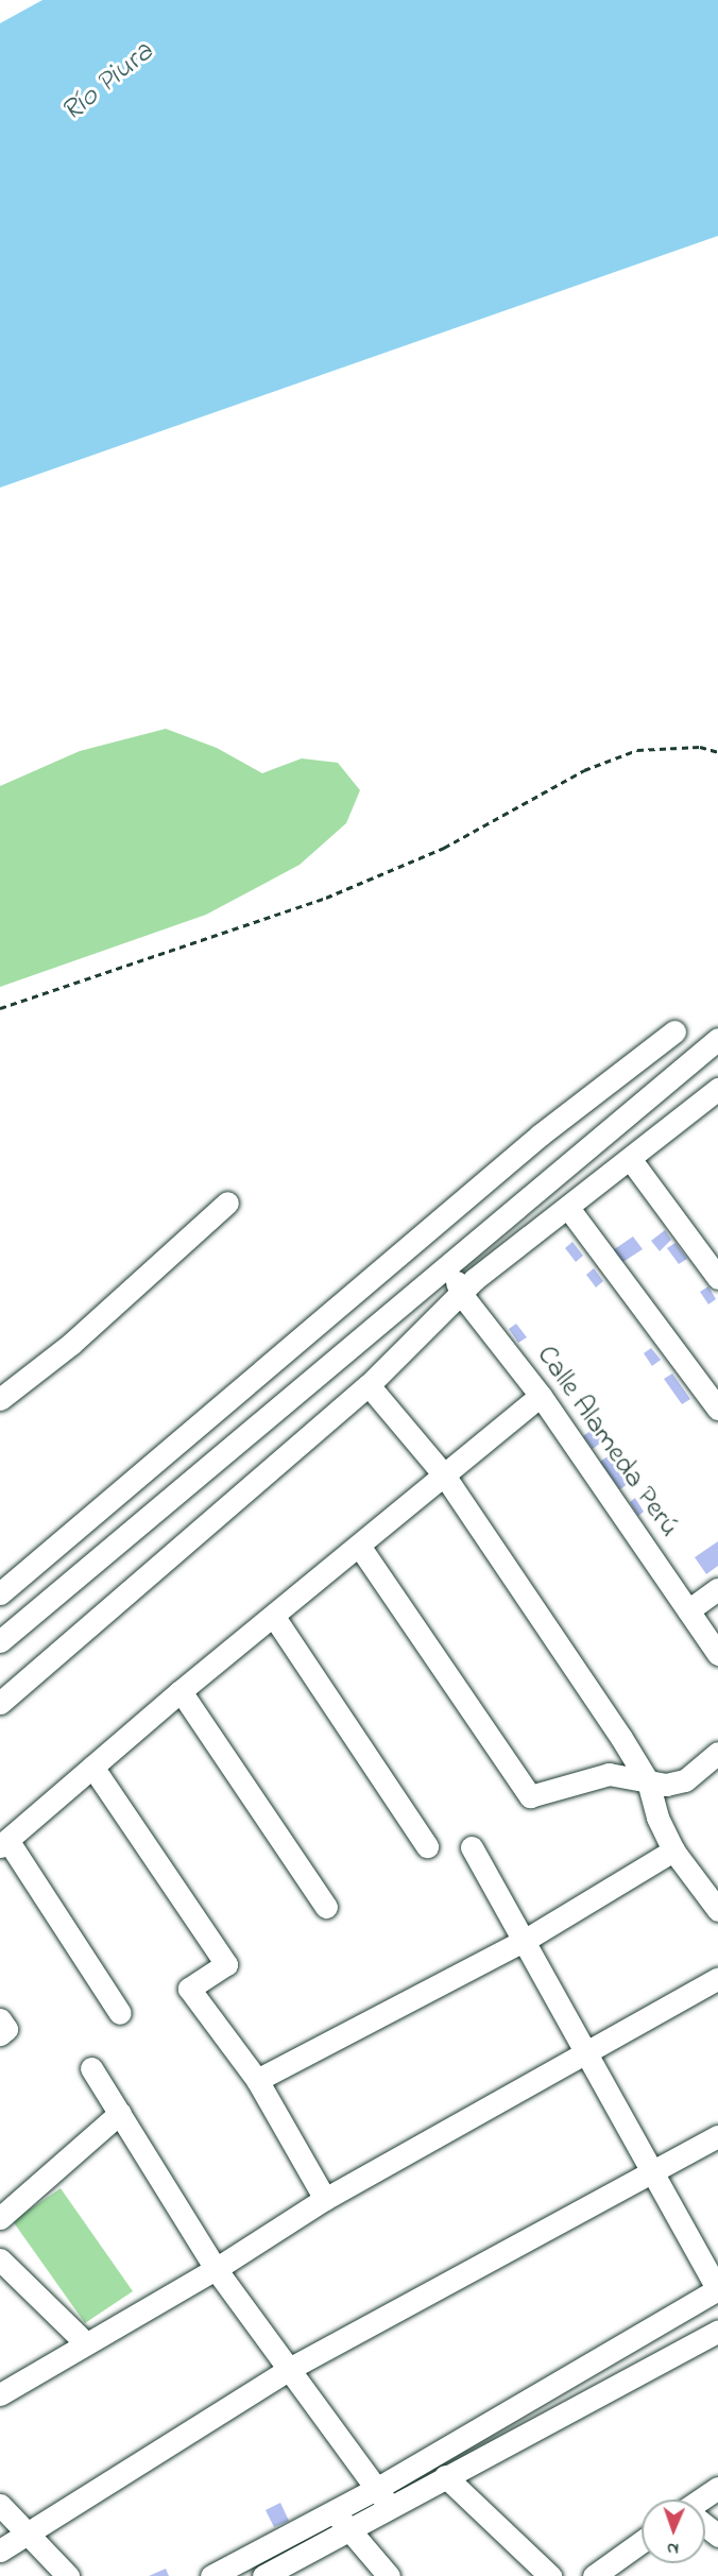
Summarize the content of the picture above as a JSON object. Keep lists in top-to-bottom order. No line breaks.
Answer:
{"streets":{"street":["Calle Alameda Perú"]},"water":["Río Piura"],"north":"bottom"}
